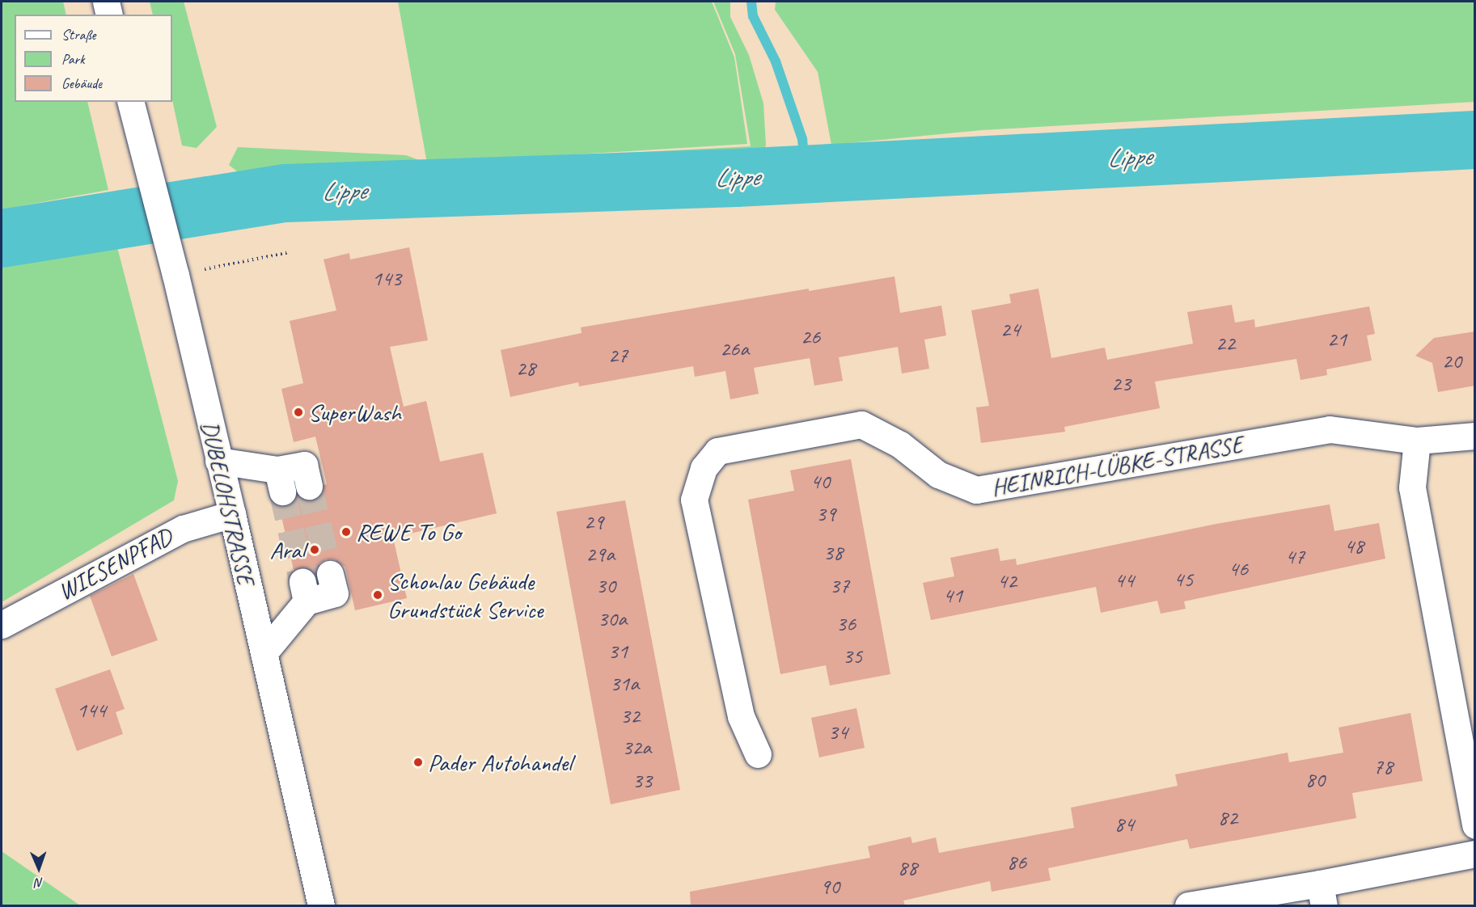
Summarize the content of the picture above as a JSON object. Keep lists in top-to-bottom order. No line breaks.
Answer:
{"streets":{"street":["HEINRICH-LÜBKE-STRASSE","DUBELOHSTRASSE","WIESENPFAD"]},"crossings":[["DUBELOHSTRASSE","WIESENPFAD"]],"water":["Lippe"],"places":["SuperWash","REWE To Go","Aral","Schonlau Gebäude Grundstück Service","Pader Autohandel"],"house_numbers":["143","24","26","21","22","26a","27","20","28","23","40","39","29","48","38","29a","47","46","45","44","42","30","37","41","30a","36","31","35","31a","144","32","34","32a","78","80","33","82","84","86","88","90"],"legend":["Straße","Park","Gebäude"],"north":"bottom"}
